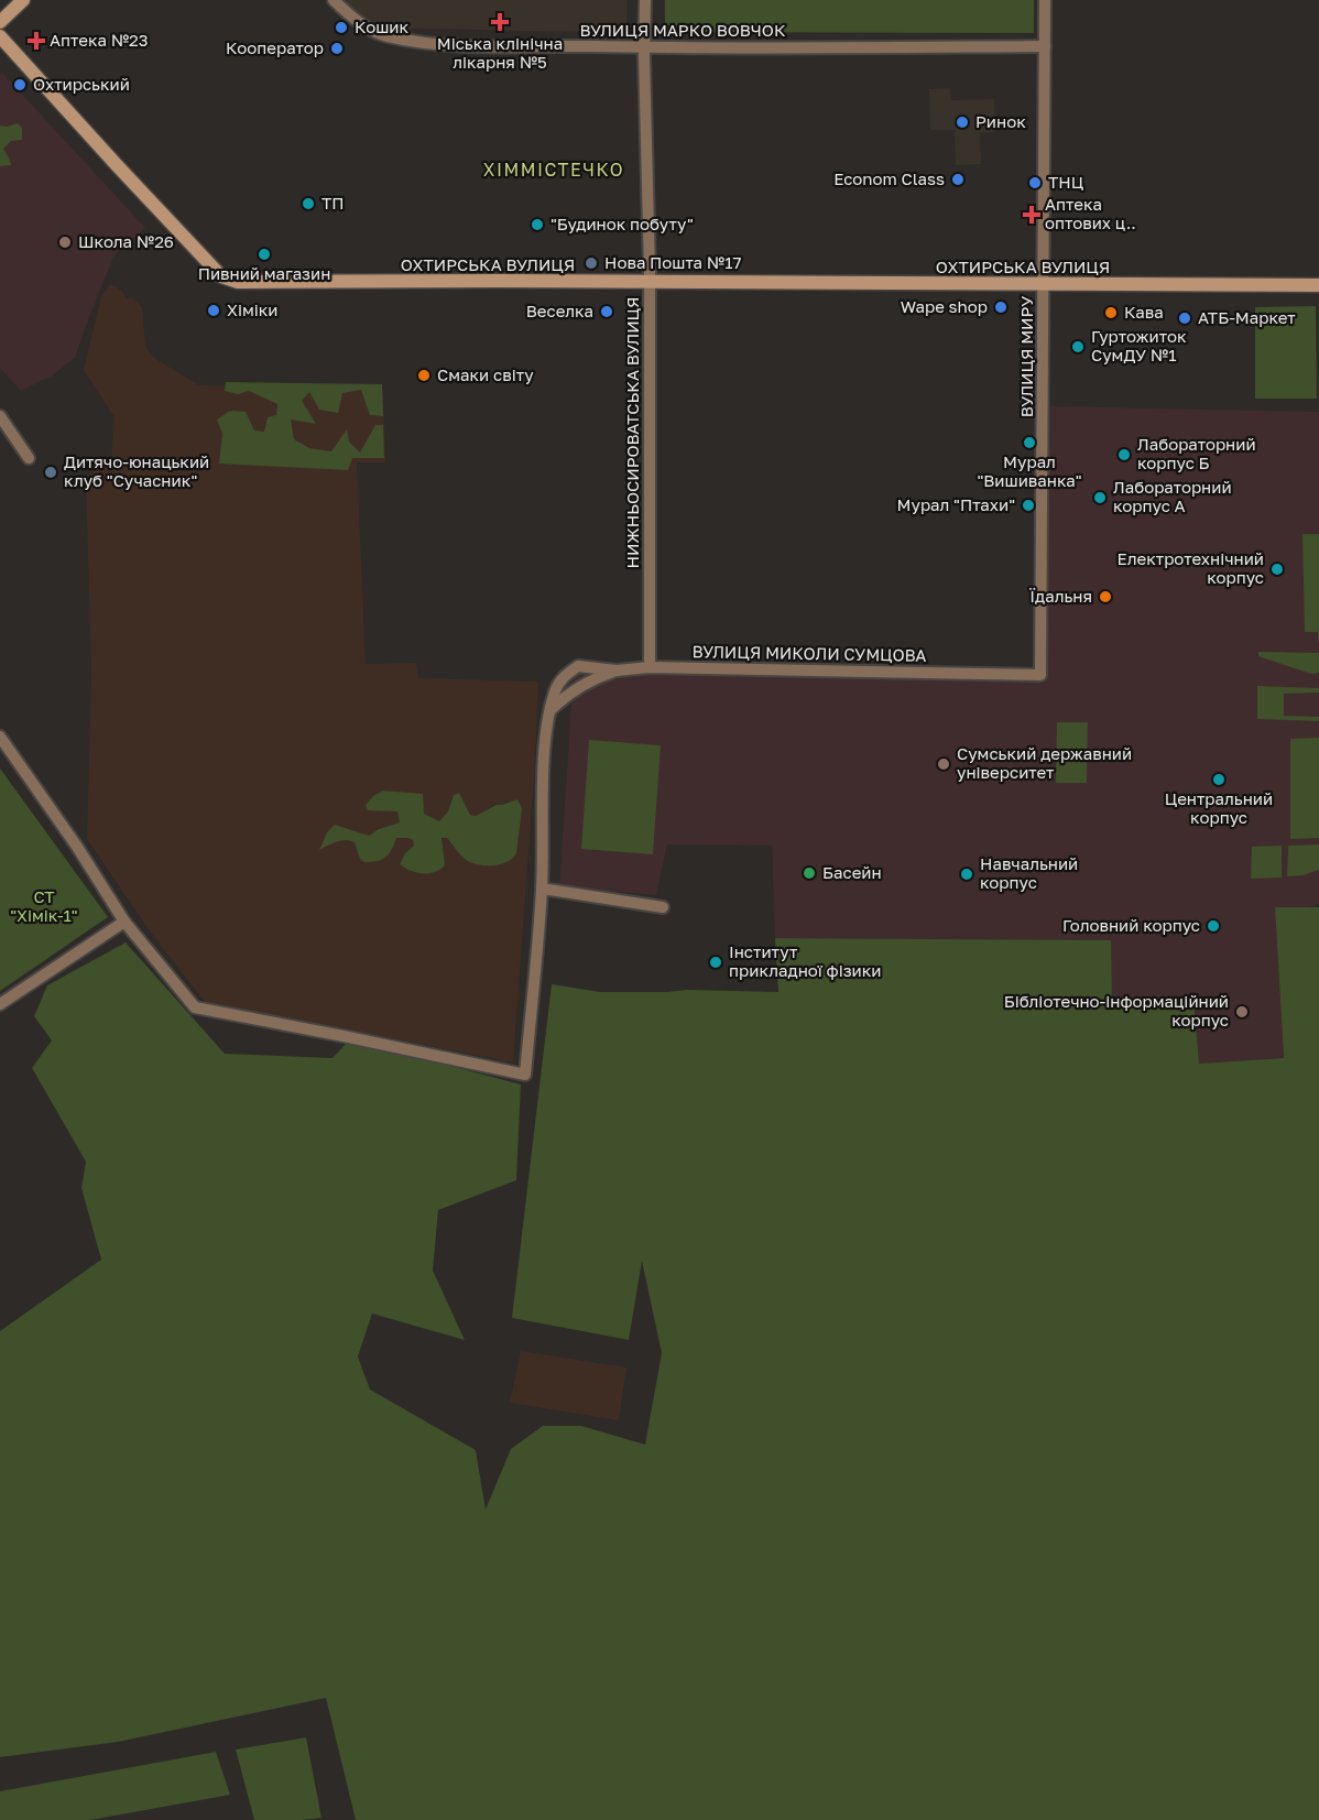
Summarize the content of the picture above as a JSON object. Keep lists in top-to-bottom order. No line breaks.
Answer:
{"streets":{"main road":["ОХТИРСЬКА ВУЛИЦЯ"],"street":["ВУЛИЦЯ МАРКО ВОВЧОК","ВУЛИЦЯ МИРУ","НИЖНЬОСИРОВАТСЬКА ВУЛИЦЯ","ВУЛИЦЯ МИКОЛИ СУМЦОВА"]},"crossings":[["ВУЛИЦЯ МАРКО ВОВЧОК","ВУЛИЦЯ МИРУ"],["ВУЛИЦЯ МАРКО ВОВЧОК","НИЖНЬОСИРОВАТСЬКА ВУЛИЦЯ"],["ОХТИРСЬКА ВУЛИЦЯ","ВУЛИЦЯ МИРУ"],["ОХТИРСЬКА ВУЛИЦЯ","НИЖНЬОСИРОВАТСЬКА ВУЛИЦЯ"],["ВУЛИЦЯ МИРУ","ВУЛИЦЯ МИКОЛИ СУМЦОВА"],["НИЖНЬОСИРОВАТСЬКА ВУЛИЦЯ","ВУЛИЦЯ МИКОЛИ СУМЦОВА"]],"districts":["ХІММІСТЕЧКО"],"parks":["СТ \"Хімік-1\""],"places":{"health":["Міська клінічна лікарня №5","Аптека №23","Аптека оптових ц.."],"other":["Кошик","Кооператор","Охтирський","Ринок","Econom Class","ТНЦ","ТП","\"Будинок побуту\"","Школа №26","Пивний магазин","Нова Пошта №17","Wape shop","Хіміки","Веселка","Кава","АТБ-Маркет","Гуртожиток СумДУ №1","Смаки світу","Мурал \"Вишиванка\"","Лабораторний корпус Б","Дитячо-юнацький клуб \"Сучасник\"","Лабораторний корпус А","Мурал \"Птахи\"","Електротехнічний корпус","Їдальня","Сумський державний університет","Центральний корпус","Басейн","Навчальний корпус","Головний корпус","Інститут прикладної фізики","Бібліотечно-інформаційний корпус"]}}
